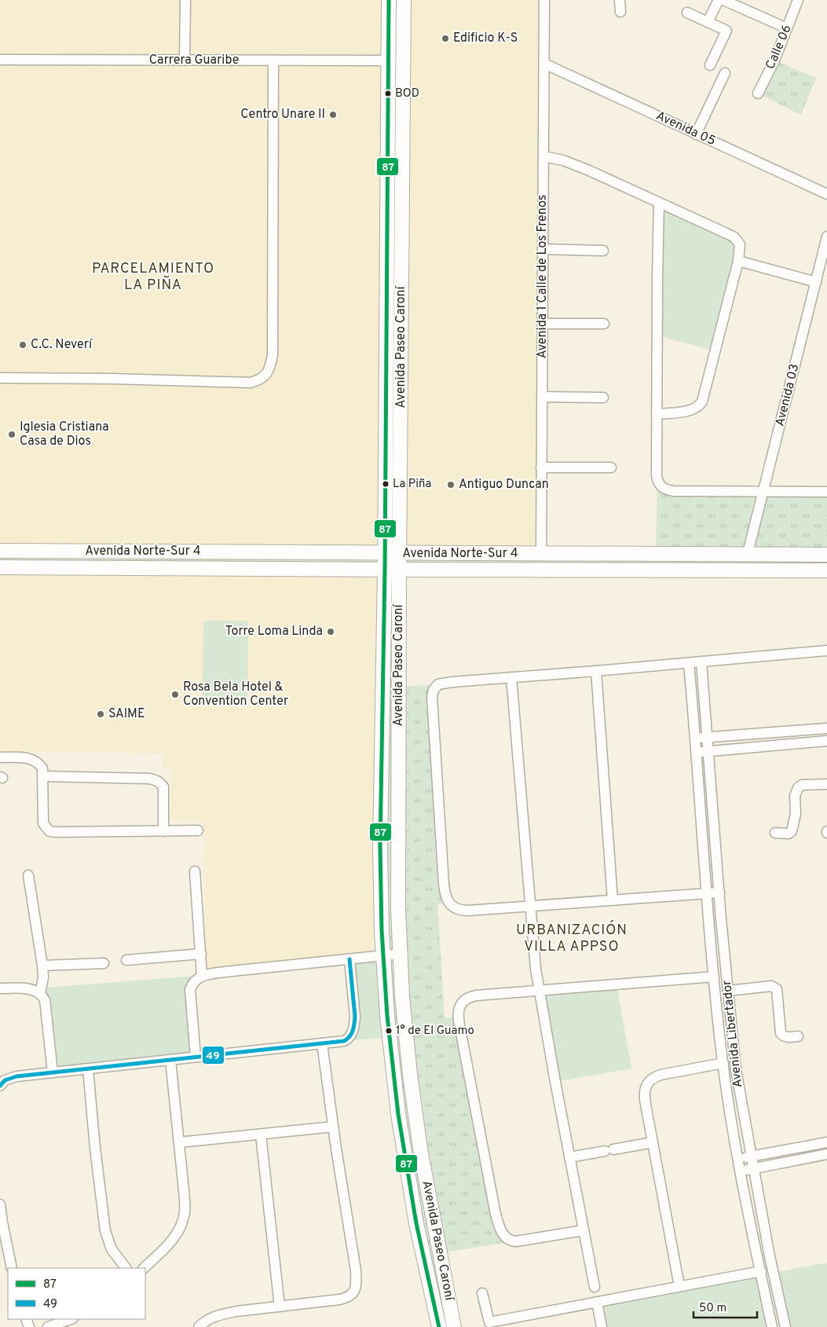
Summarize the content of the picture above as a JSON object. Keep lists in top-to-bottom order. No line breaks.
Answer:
{"streets":{"street":["Calle 06","Carrera Guaribe","Avenida 05","Avenida 1 Calle de Los Frenos","Avenida Paseo Caroní","Avenida 03","Avenida Norte-Sur 4","Avenida Libertador"]},"crossings":[["Carrera Guaribe","Avenida Paseo Caroní"],["Avenida 05","Avenida 1 Calle de Los Frenos"],["Avenida 1 Calle de Los Frenos","Avenida Norte-Sur 4"],["Avenida Paseo Caroní","Avenida Norte-Sur 4"],["Avenida 03","Avenida Norte-Sur 4"]],"districts":["PARCELAMIENTO LA PIÑA","URBANIZACIÓN VILLA APPSO"],"places":["Edificio K-S","BOD","Centro Unare II","C.C. Neverí","Iglesia Cristiana Casa de Dios","La Piña","Antiguo Duncan","Torre Loma Linda","Rosa Bela Hotel & Convention Center","SAIME","1° de El Guamo"],"lines":["transit line 87","transit line 49"],"legend":["87","49"],"scale_bar":"50 m"}
